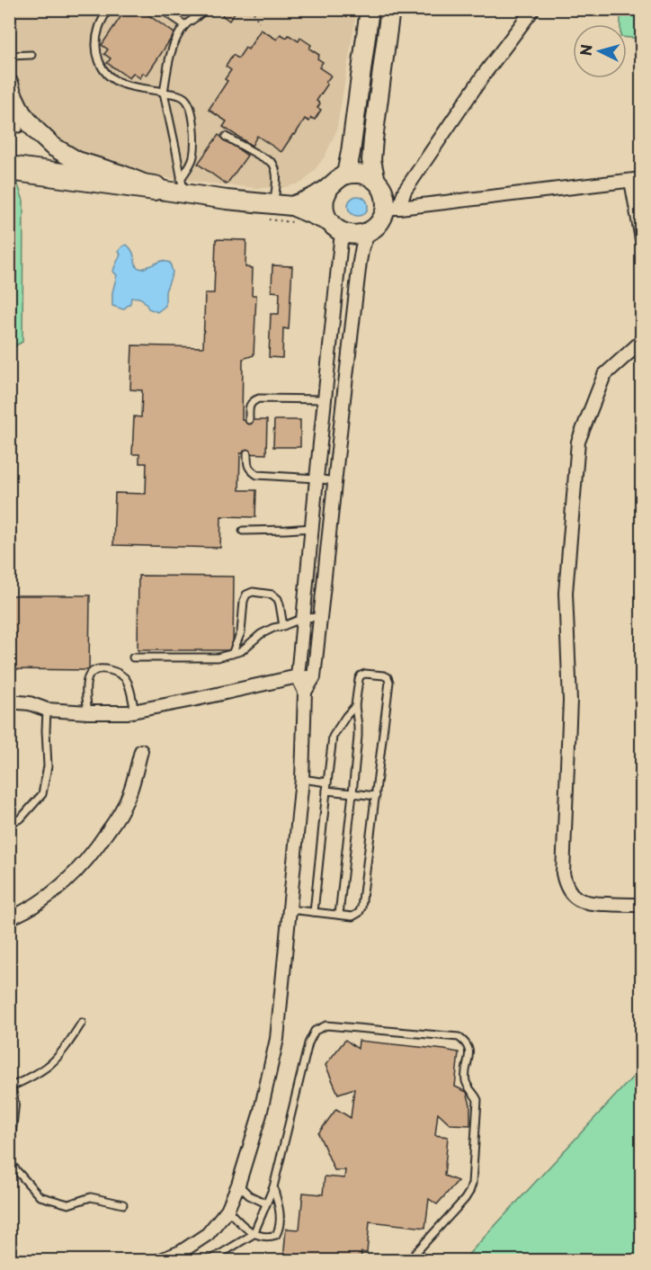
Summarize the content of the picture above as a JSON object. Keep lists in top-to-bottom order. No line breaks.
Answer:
{"north":"left"}
